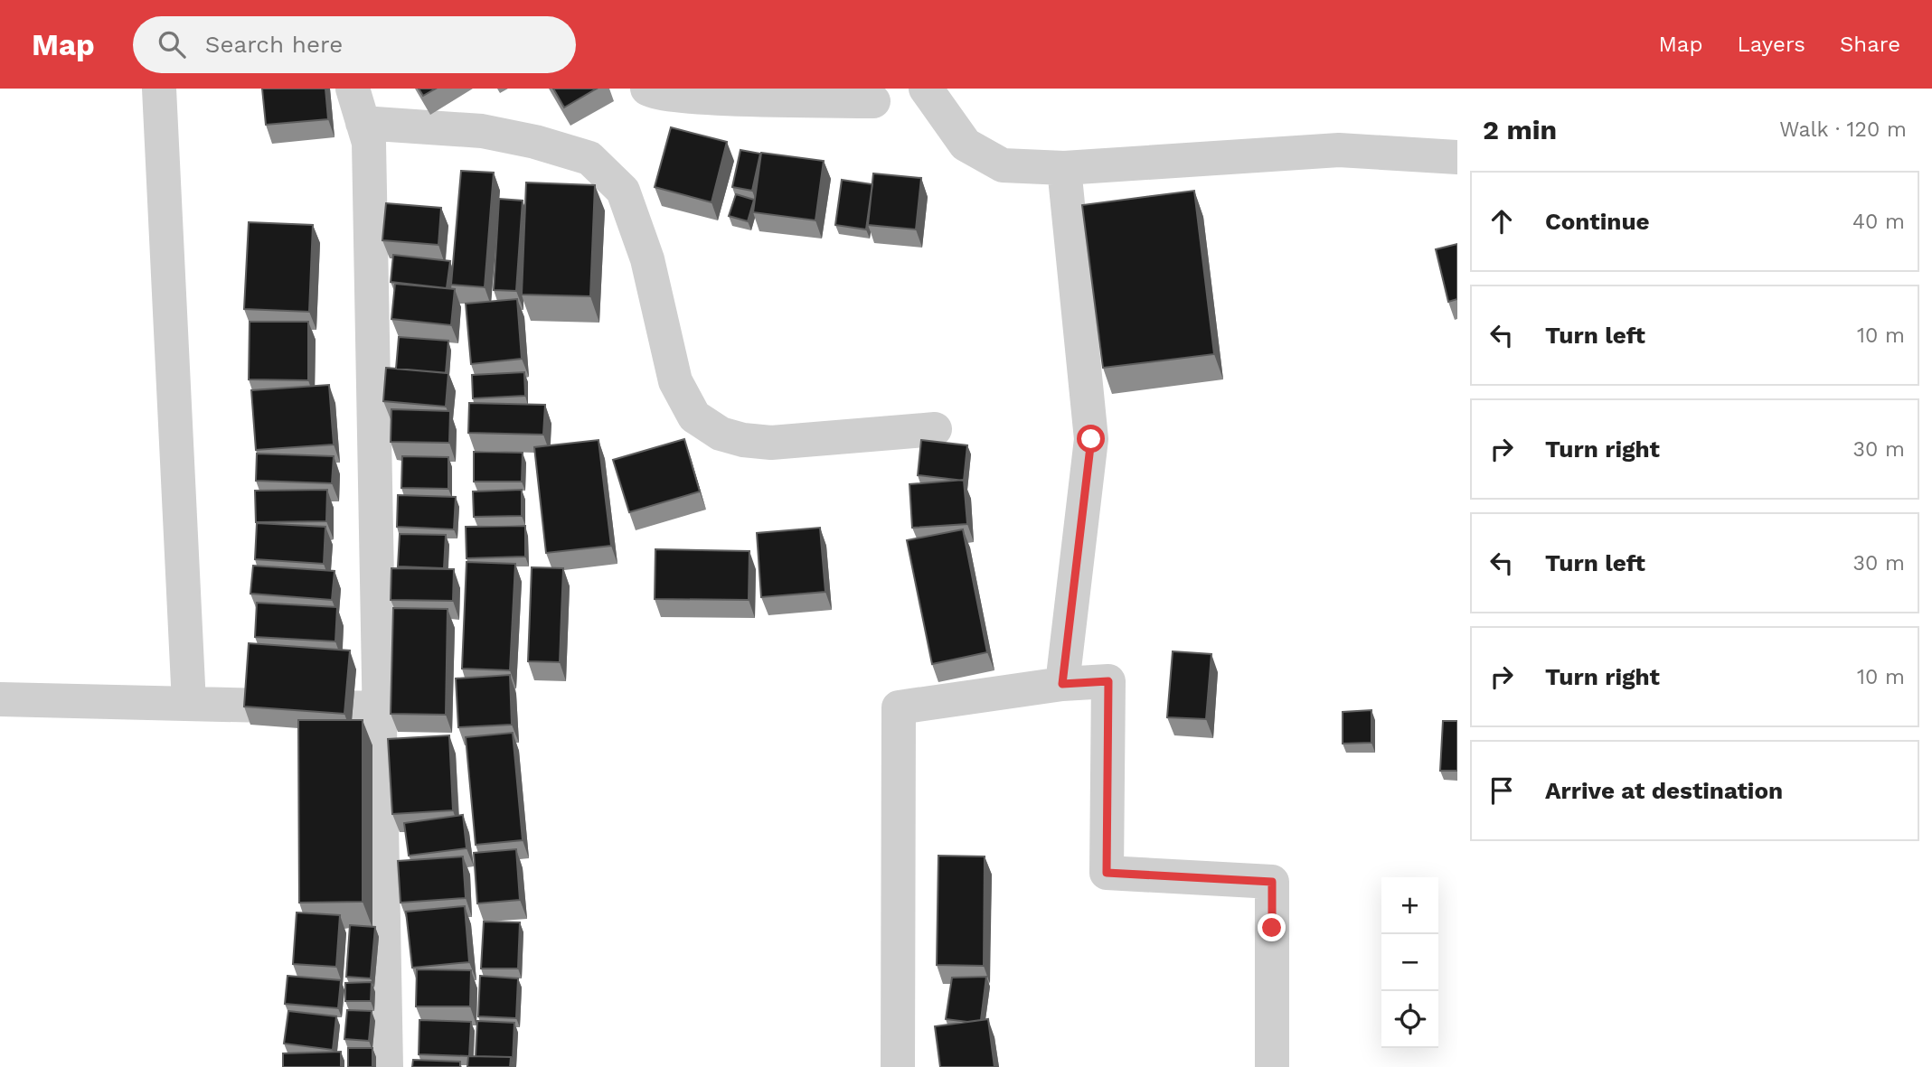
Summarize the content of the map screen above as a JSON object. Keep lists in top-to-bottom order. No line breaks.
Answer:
{"page":{"header":"Map","search":"Search here","nav":["Map","Layers","Share"],"heading":["2 min","Walk · 120 m"],"list":[["Continue","40 m"],["Turn left","10 m"],["Turn right","30 m"],["Turn left","30 m"],["Turn right","10 m"],"Arrive at destination"],"map_buttons":["+","−"]}}
